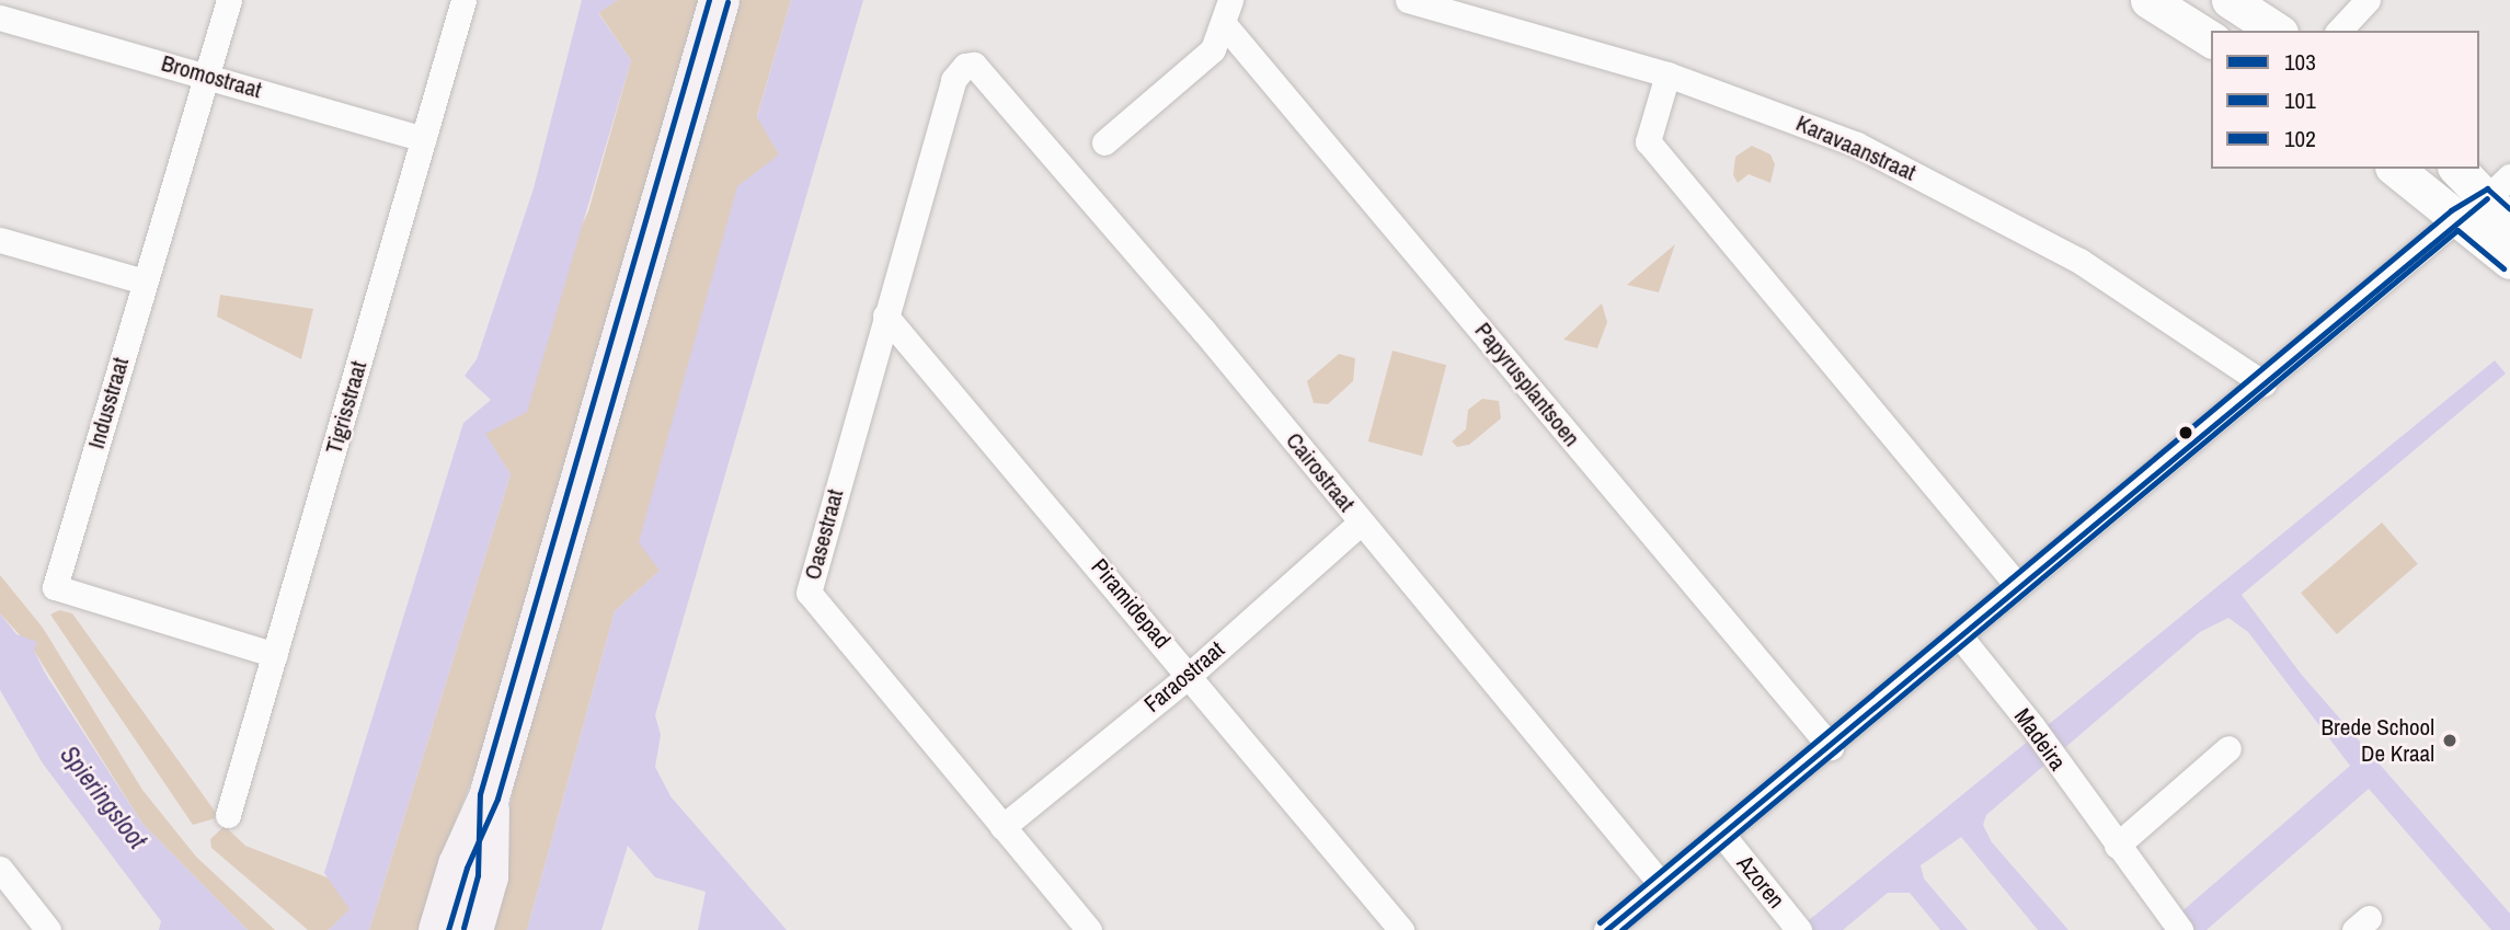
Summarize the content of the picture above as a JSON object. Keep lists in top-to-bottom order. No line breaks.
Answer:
{"streets":{"street":["Bromostraat","Karavaanstraat","Papyrusplantsoen","Indusstraat","Tigrisstraat","Cairostraat","Oasestraat","Piramidepad","Faraostraat","Madeira","Azoren"]},"crossings":[["Bromostraat","Indusstraat"],["Bromostraat","Tigrisstraat"],["Indusstraat","Tigrisstraat"],["Cairostraat","Oasestraat"],["Cairostraat","Faraostraat"],["Oasestraat","Piramidepad"],["Oasestraat","Faraostraat"],["Piramidepad","Faraostraat"]],"water":["Spieringsloot"],"places":["Brede School De Kraal"],"lines":["transit line 102","transit line 101","transit line 103"],"legend":["103","101","102"]}
